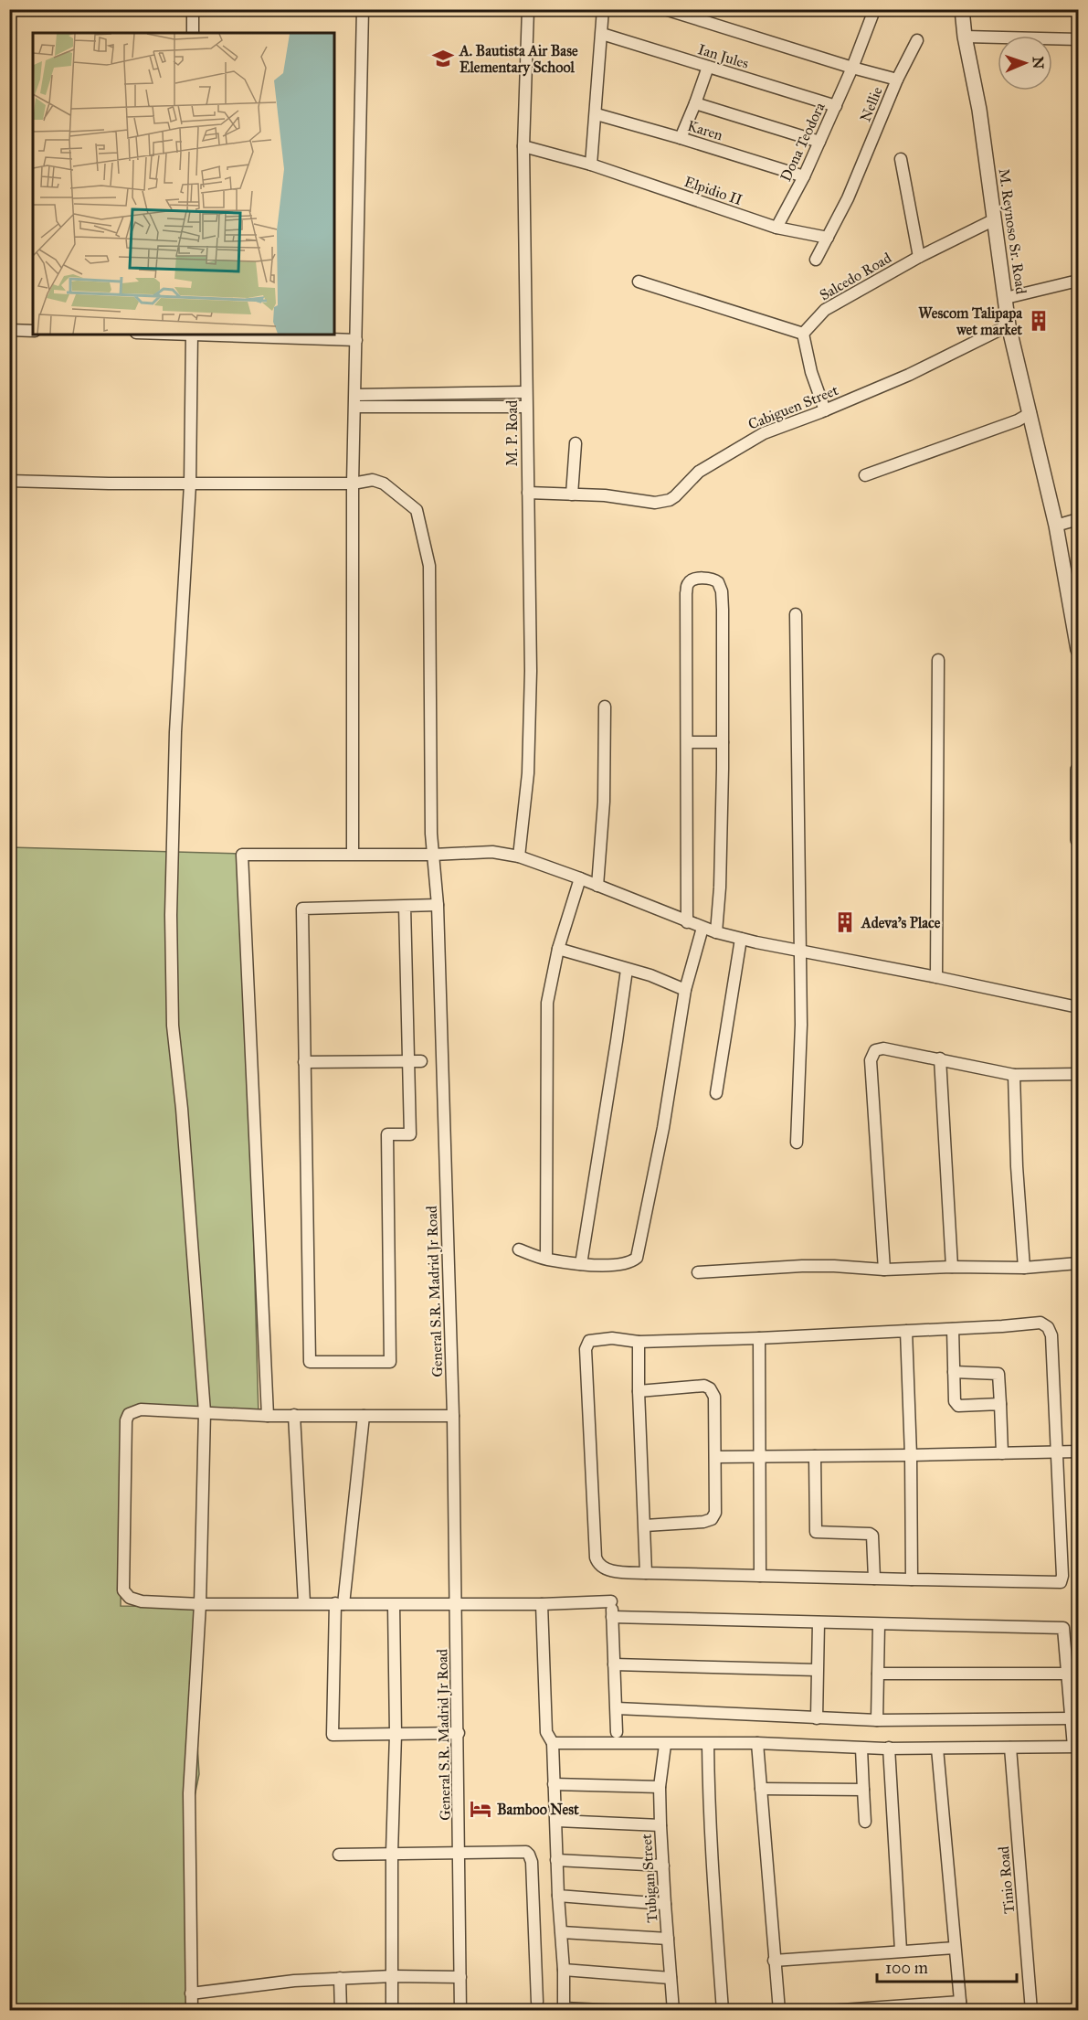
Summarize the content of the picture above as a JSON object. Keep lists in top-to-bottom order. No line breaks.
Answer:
{"streets":{"street":["Ian Jules","Nellie","Karen","Dona Teodora","Elpidio II","M. Reynoso Sr. Road","Salcedo Road","Cabiguen Street","M. P. Road","General S.R. Madrid Jr Road","Tubigan Street","Tinio Road"]},"crossings":[["Ian Jules","Dona Teodora"],["Nellie","Dona Teodora"],["Nellie","Elpidio II"],["Karen","Dona Teodora"],["Dona Teodora","Elpidio II"],["Elpidio II","M. P. Road"],["M. Reynoso Sr. Road","Salcedo Road"],["M. Reynoso Sr. Road","Cabiguen Street"],["Cabiguen Street","M. P. Road"]],"places":{"school or university":["A. Bautista Air Base Elementary School"],"building":["Wescom Talipapa wet market","Adeva's Place"],"hotel":["Bamboo Nest"]},"scale_bar":"100 m","north":"right"}
